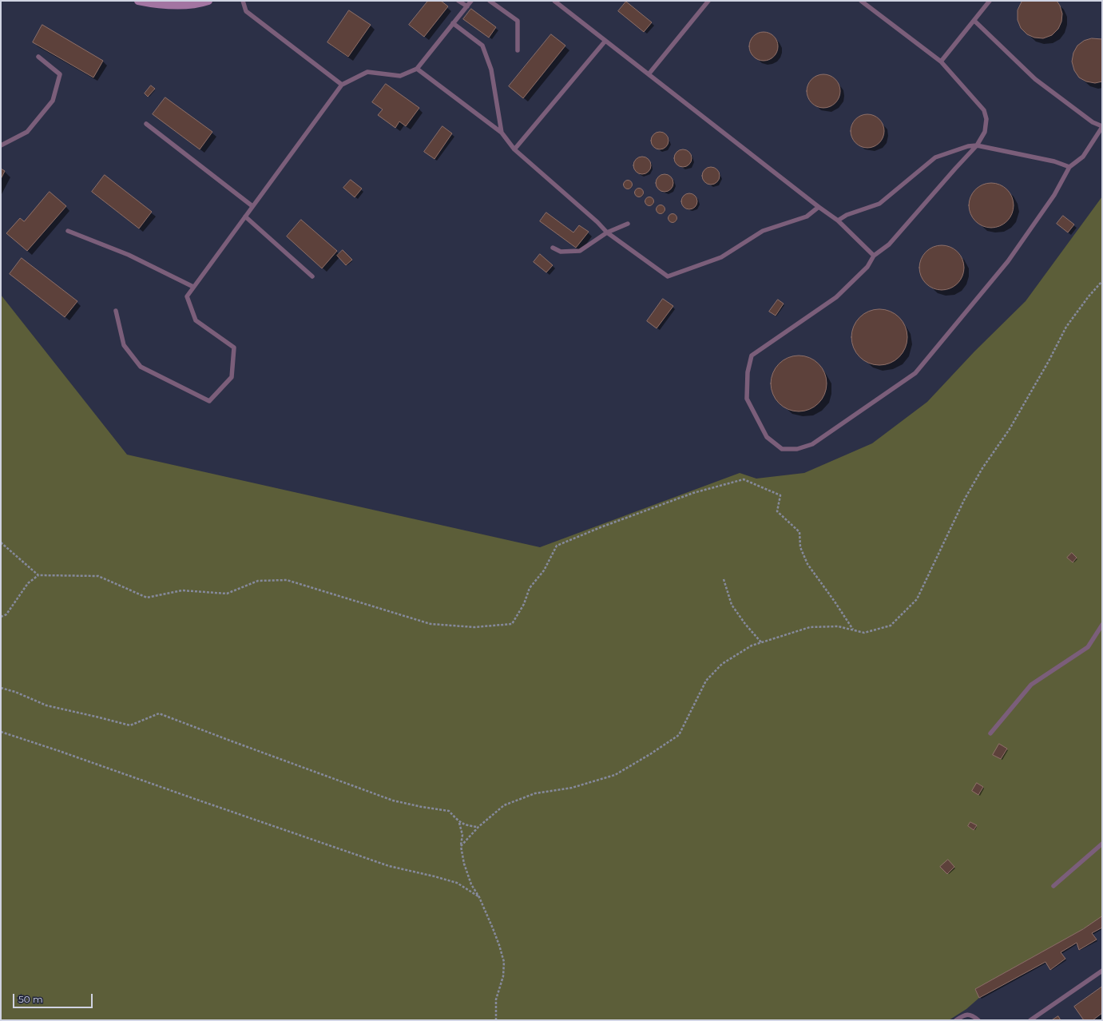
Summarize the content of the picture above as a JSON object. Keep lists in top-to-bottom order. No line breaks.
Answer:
{"scale_bar":"50 m"}
